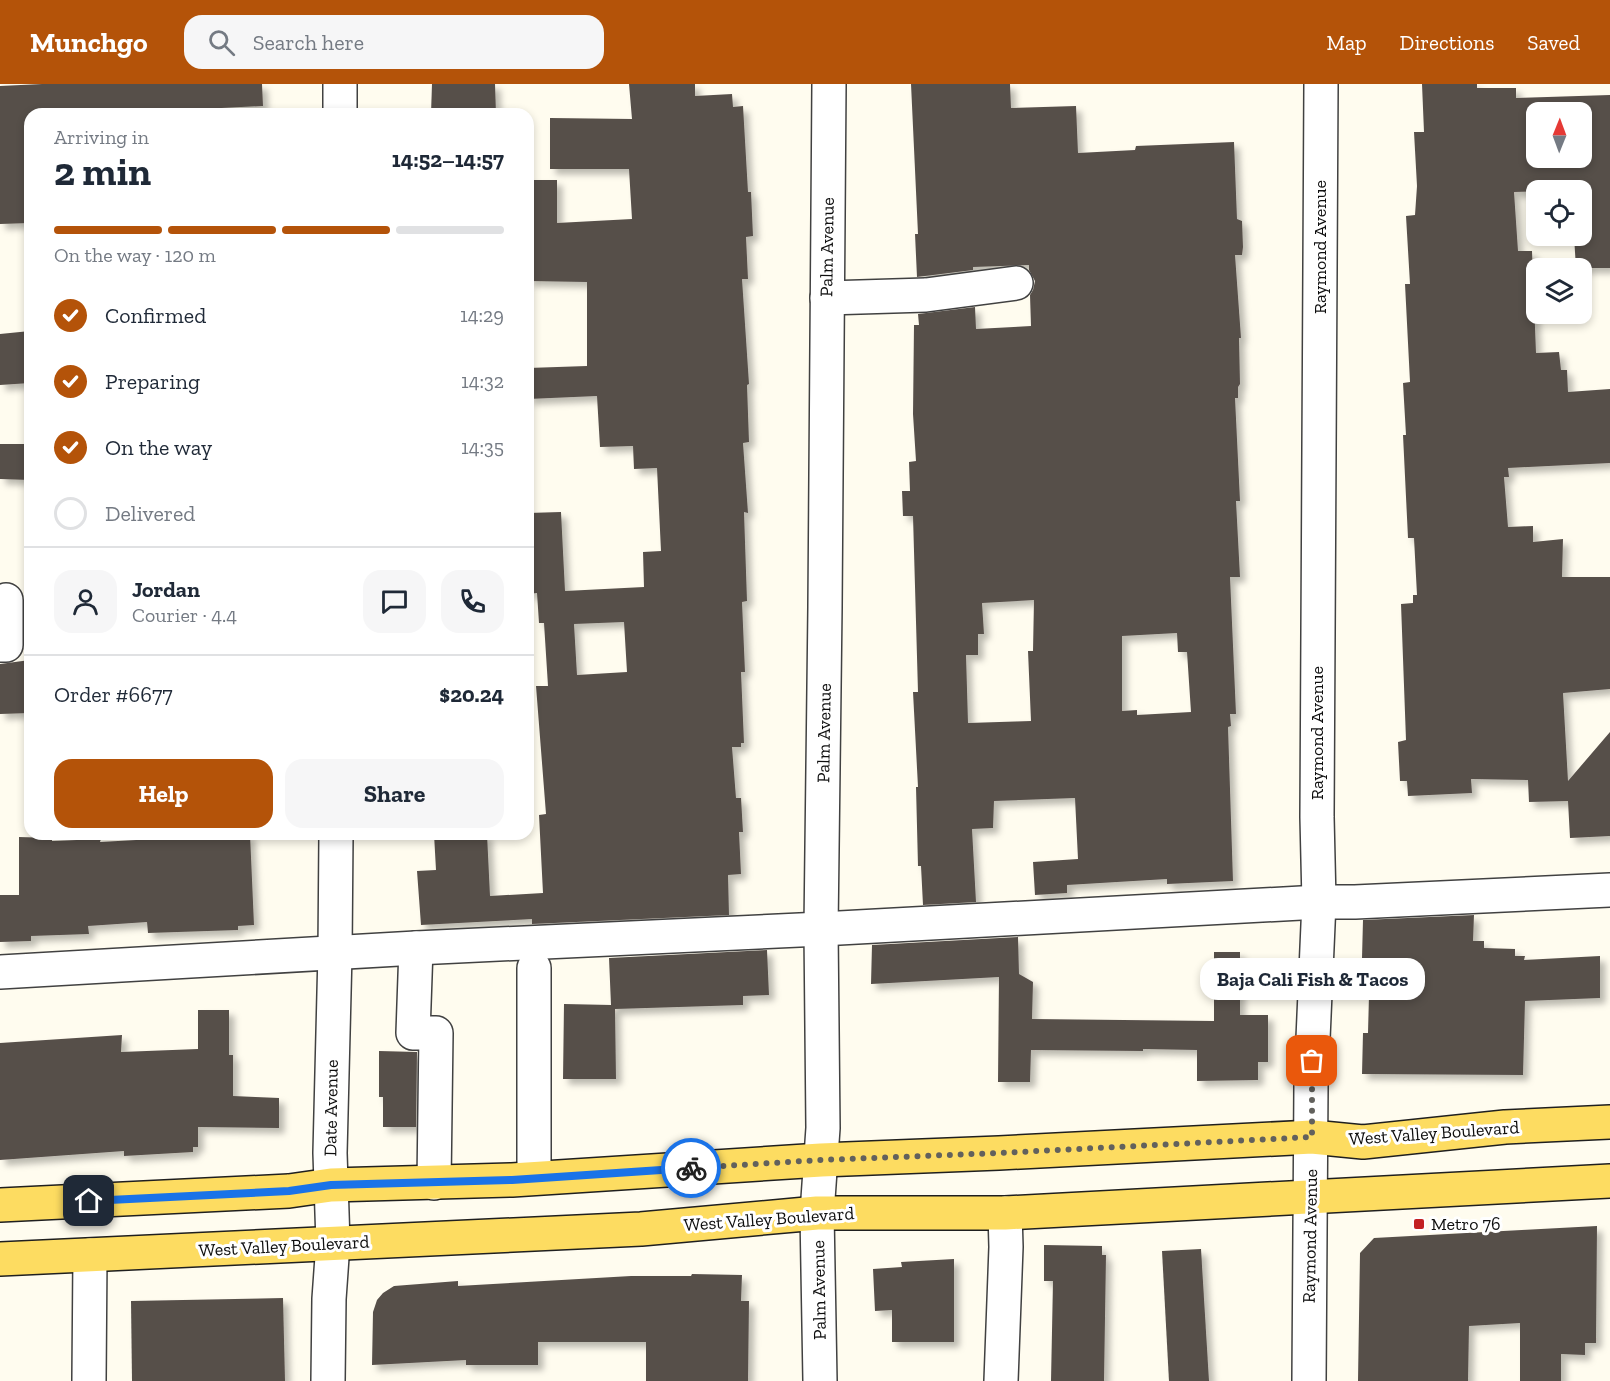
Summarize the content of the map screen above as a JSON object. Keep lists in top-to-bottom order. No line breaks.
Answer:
{"streets":{"main road":["West Valley Boulevard"],"street":["Palm Avenue","Raymond Avenue","Date Avenue"]},"crossings":[["Palm Avenue","West Valley Boulevard"],["Raymond Avenue","West Valley Boulevard"],["Date Avenue","West Valley Boulevard"]],"places":{"other":["Baja Cali Fish & Tacos"],"transit":["Metro 76"]},"north":"top","page":{"header":"Munchgo","search":"Search here","nav":["Map","Directions","Saved"],"heading":["2 min","Arriving in","14:52–14:57"],"panel":["Jordan","Courier · 4.4","Order #6677","$20.24"],"bar":"On the way · 120 m","list":[["Confirmed","14:29"],["Preparing","14:32"],["On the way","14:35"],"Delivered"],"buttons":["Help","Share"],"bubble":"Baja Cali Fish & Tacos"}}
